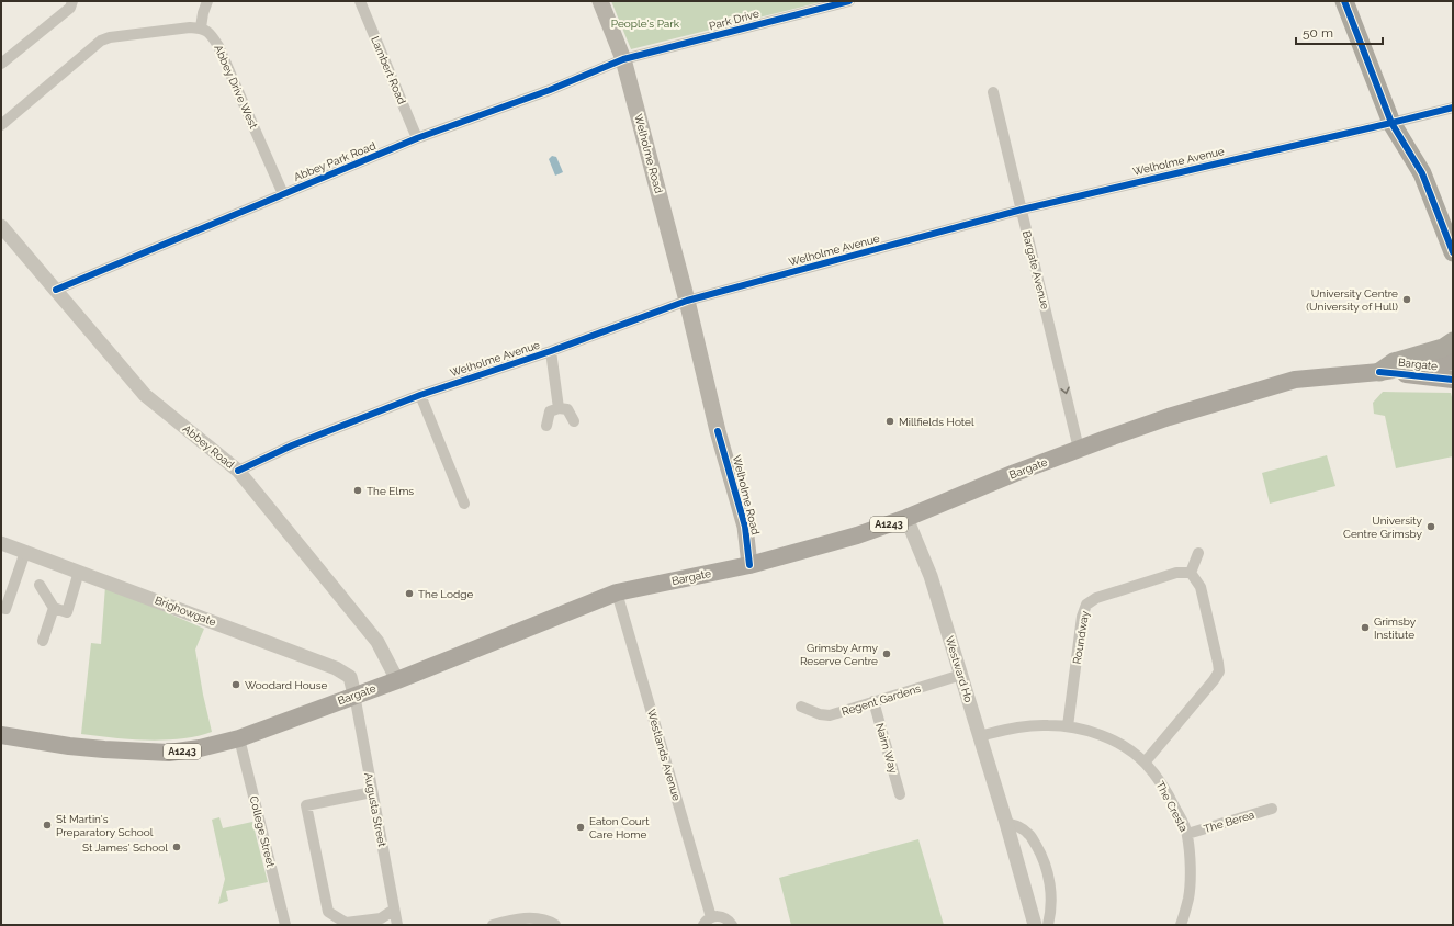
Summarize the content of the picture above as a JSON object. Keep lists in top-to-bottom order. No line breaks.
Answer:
{"streets":{"main road":["Welholme Road","Bargate","A1243"],"street":["Park Drive","Lambert Road","Abbey Drive West","Abbey Park Road","Welholme Avenue","Bargate Avenue","Abbey Road","Brighowgate","Roundway","Westward Ho","Regent Gardens","Nairn Way","Westlands Avenue","The Cresta","Augusta Street","The Berea","College Street"]},"crossings":[["Park Drive","Welholme Road"],["Park Drive","Abbey Park Road"],["Lambert Road","Abbey Park Road"],["Abbey Drive West","Abbey Park Road"],["Welholme Road","Abbey Park Road"],["Welholme Road","Welholme Avenue"],["Welholme Road","Bargate"],["Abbey Park Road","Abbey Road"],["Welholme Avenue","Bargate Avenue"],["Welholme Avenue","Abbey Road"],["Bargate Avenue","Bargate"],["Bargate","Abbey Road"],["Bargate","Brighowgate"],["Bargate","Westward Ho"],["Bargate","Westlands Avenue"],["Bargate","Augusta Street"],["Bargate","College Street"],["Brighowgate","Augusta Street"],["Roundway","The Cresta"],["Westward Ho","Regent Gardens"],["Westward Ho","The Cresta"],["Regent Gardens","Nairn Way"],["The Cresta","The Berea"]],"one_way":["Bargate Avenue"],"parks":["People's Park"],"places":["University Centre (University of Hull)","Millfields Hotel","The Elms","University Centre Grimsby","The Lodge","Grimsby Institute","Grimsby Army Reserve Centre","Woodard House","St Martin's Preparatory School","Eaton Court Care Home","St James' School"],"scale_bar":"50 m"}
